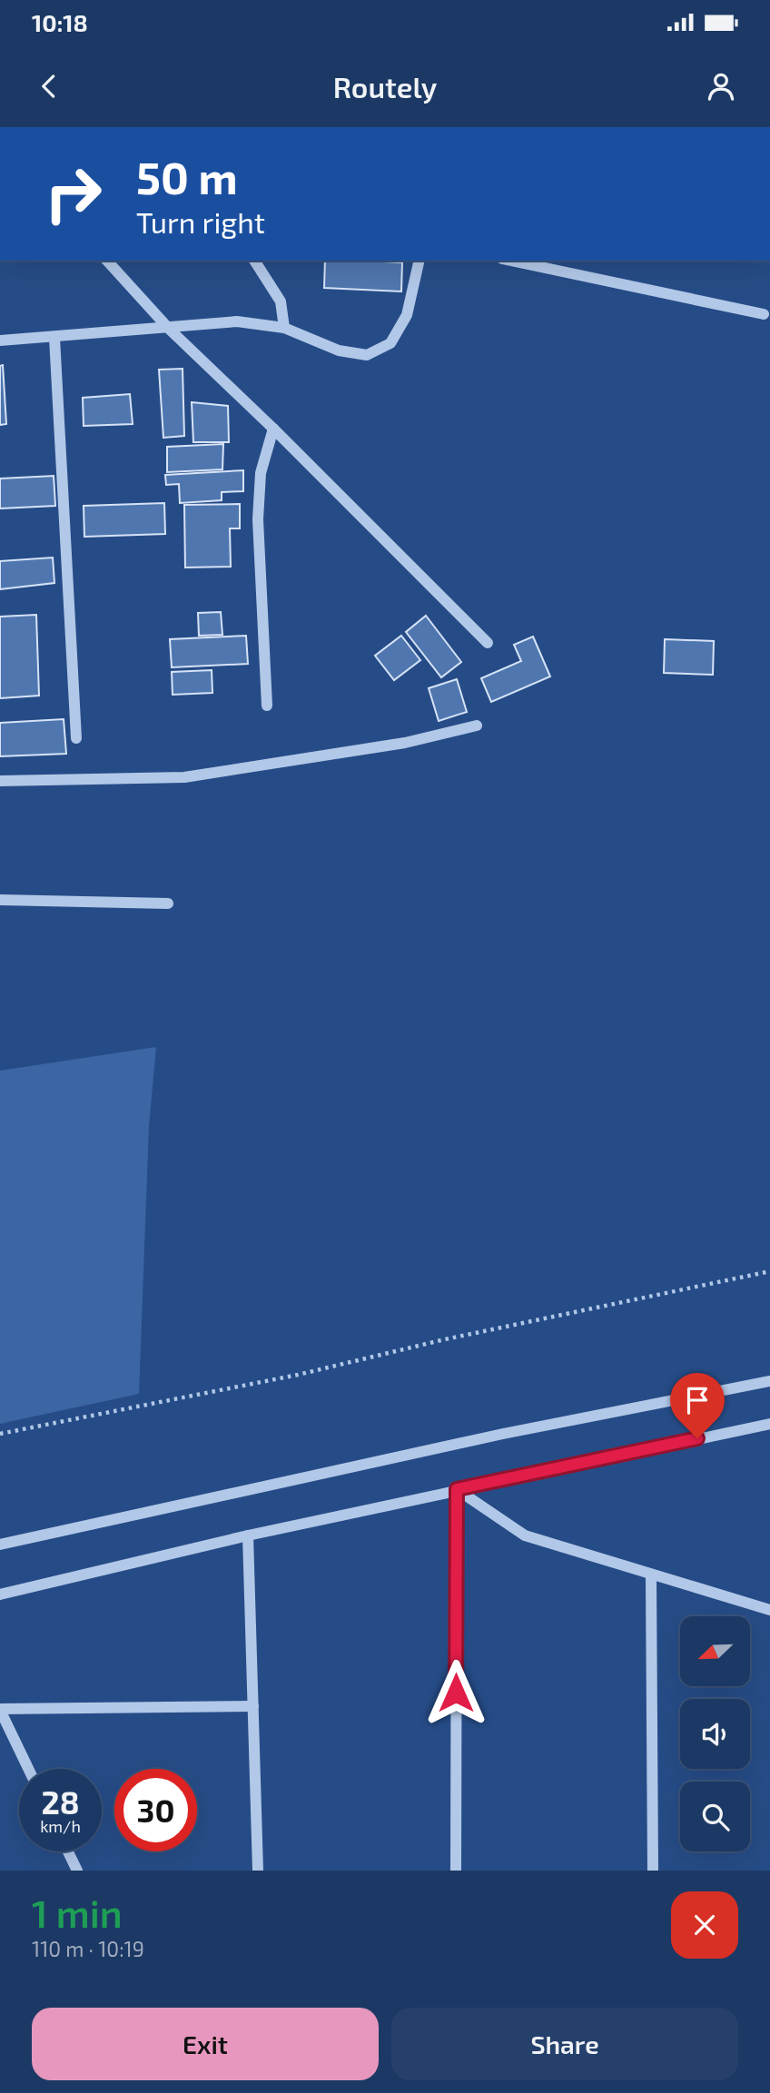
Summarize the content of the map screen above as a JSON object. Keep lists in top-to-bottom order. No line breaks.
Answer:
{"north":"bottom left","page":{"status":"10:18","header":"Routely","turn":["50 m","Turn right"],"speed":"28 km/h","limit":"30","heading":["1 min","110 m · 10:19"],"buttons":["Exit","Share"]}}
